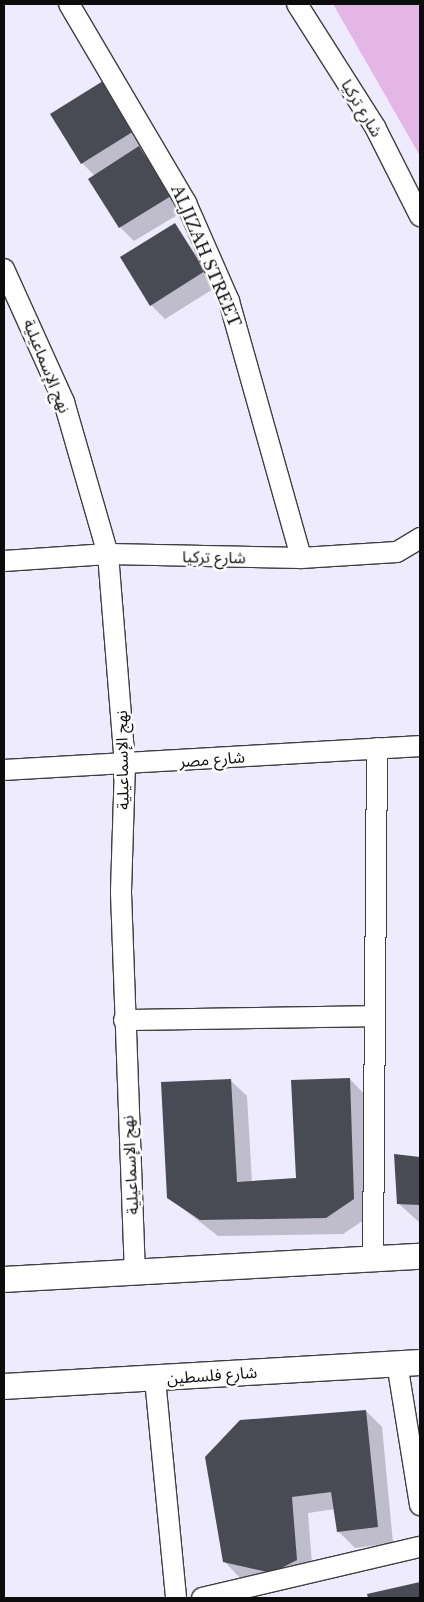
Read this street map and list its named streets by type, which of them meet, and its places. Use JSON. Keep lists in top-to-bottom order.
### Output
{
  "streets": {
    "street": [
      "شارع تركيا",
      "ALJIZAH STREET",
      "نهج الإسماعيلية",
      "شارع مصر",
      "شارع فلسطين"
    ]
  },
  "crossings": [
    ["شارع تركيا", "ALJIZAH STREET"],
    ["شارع تركيا", "نهج الإسماعيلية"],
    ["نهج الإسماعيلية", "شارع مصر"]
  ]
}
